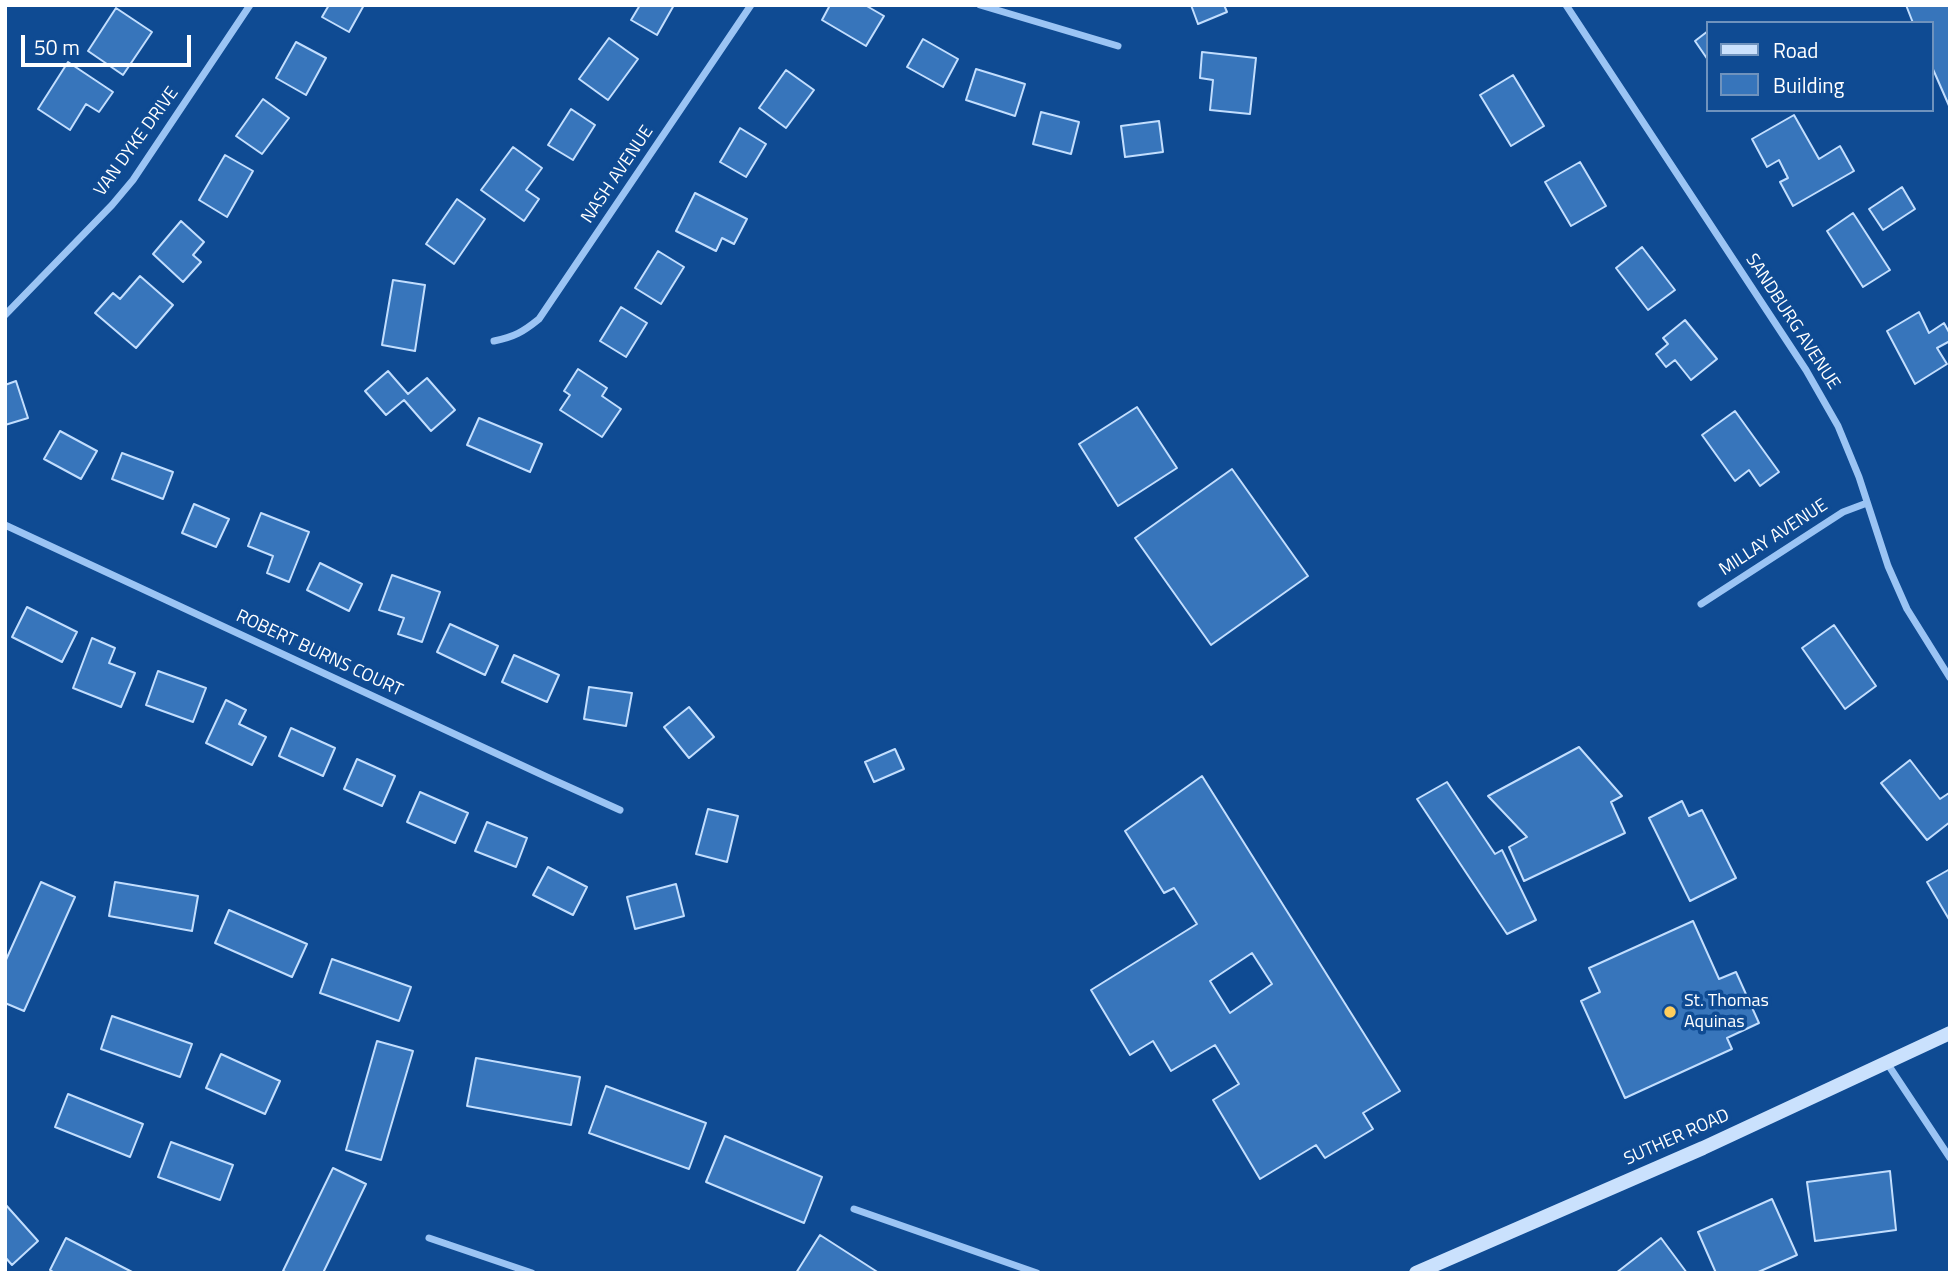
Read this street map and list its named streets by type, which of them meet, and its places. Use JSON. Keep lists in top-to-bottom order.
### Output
{
  "streets": {
    "street": [
      "VAN DYKE DRIVE",
      "NASH AVENUE",
      "SANDBURG AVENUE",
      "MILLAY AVENUE",
      "ROBERT BURNS COURT",
      "SUTHER ROAD"
    ]
  },
  "crossings": [
    ["SANDBURG AVENUE", "MILLAY AVENUE"]
  ],
  "places": ["St. Thomas Aquinas"],
  "legend": ["Road", "Building"],
  "scale_bar": "50 m"
}
